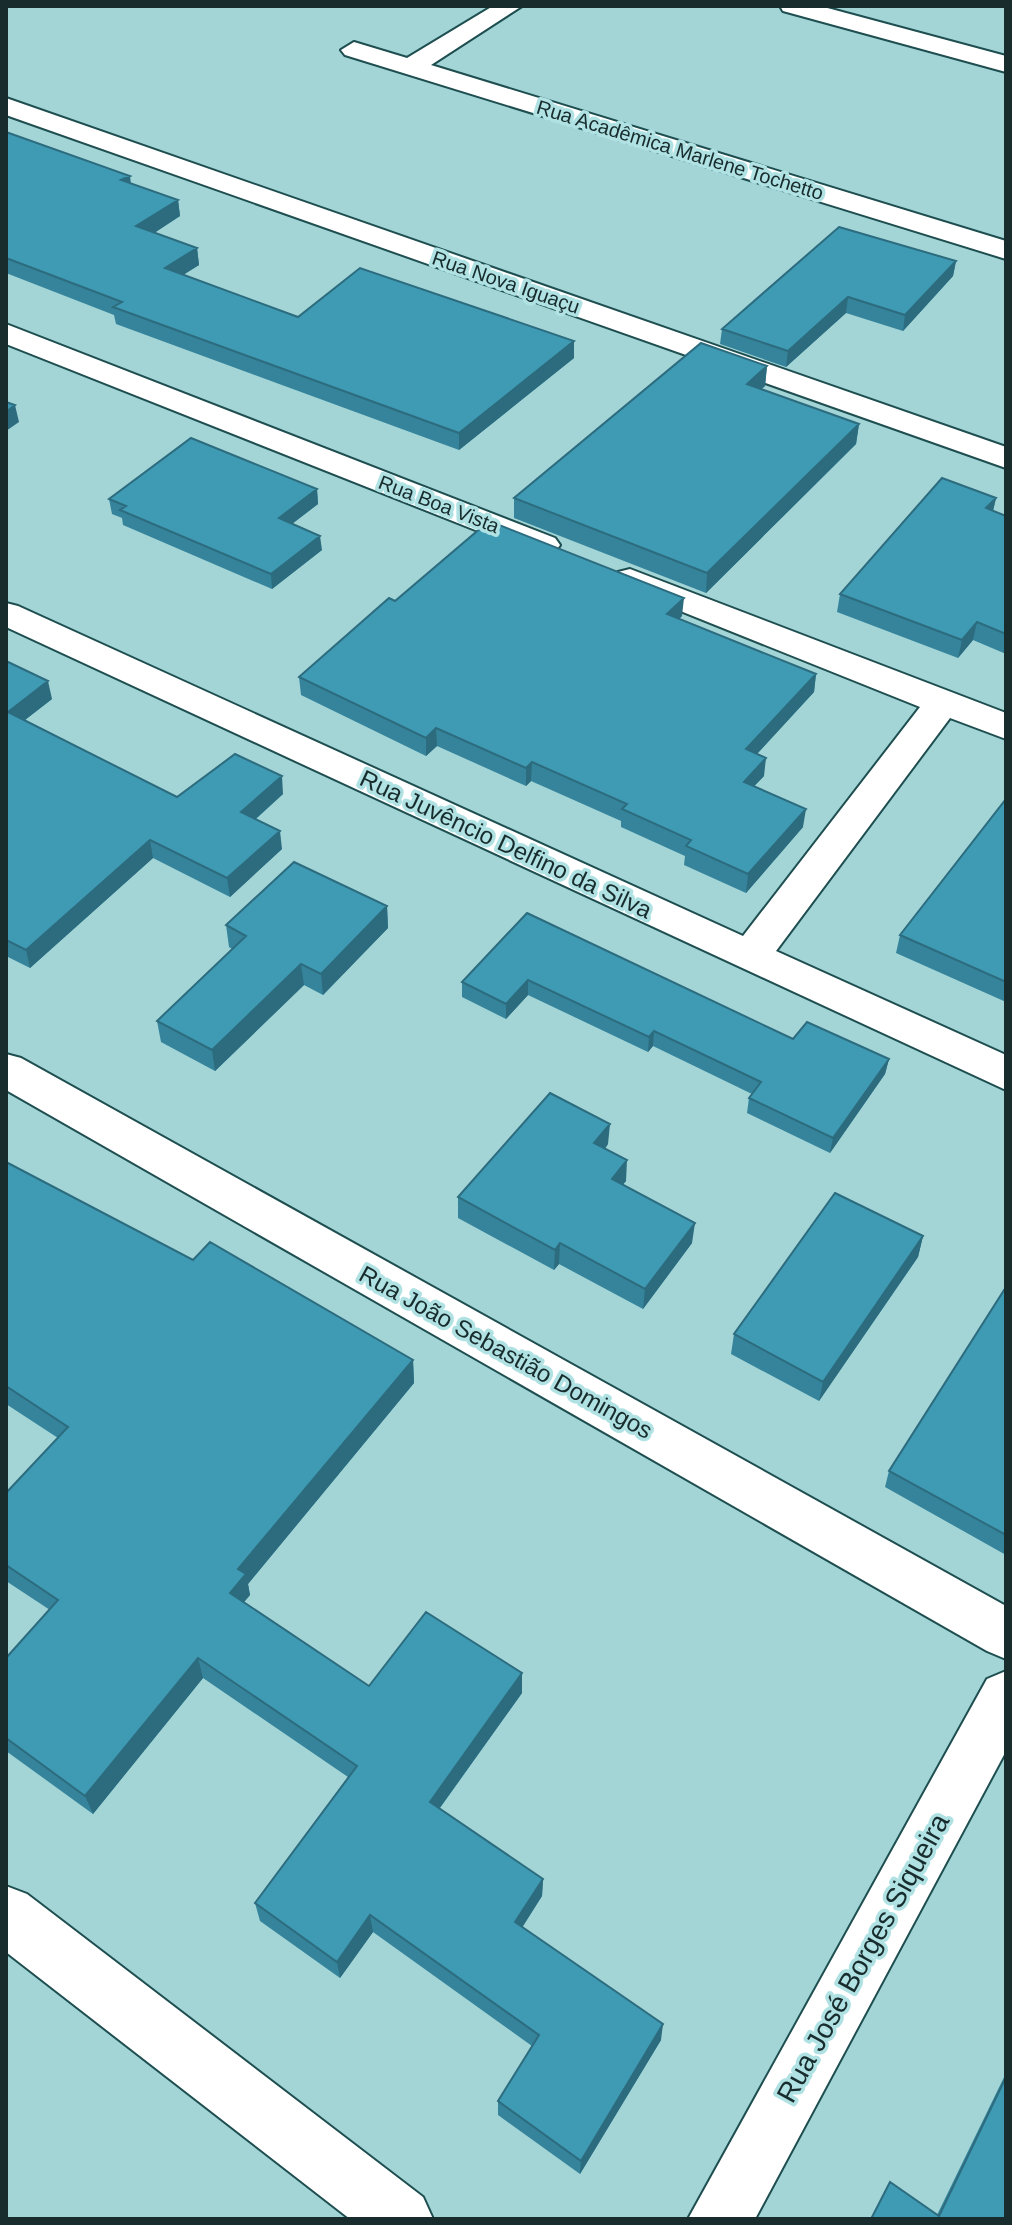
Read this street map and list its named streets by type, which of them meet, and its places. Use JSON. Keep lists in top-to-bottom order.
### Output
{
  "streets": {
    "street": [
      "Rua Acadêmica Marlene Tochetto",
      "Rua Nova Iguaçu",
      "Rua Boa Vista",
      "Rua Juvêncio Delfino da Silva",
      "Rua João Sebastião Domingos",
      "Rua José Borges Siqueira"
    ]
  }
}
